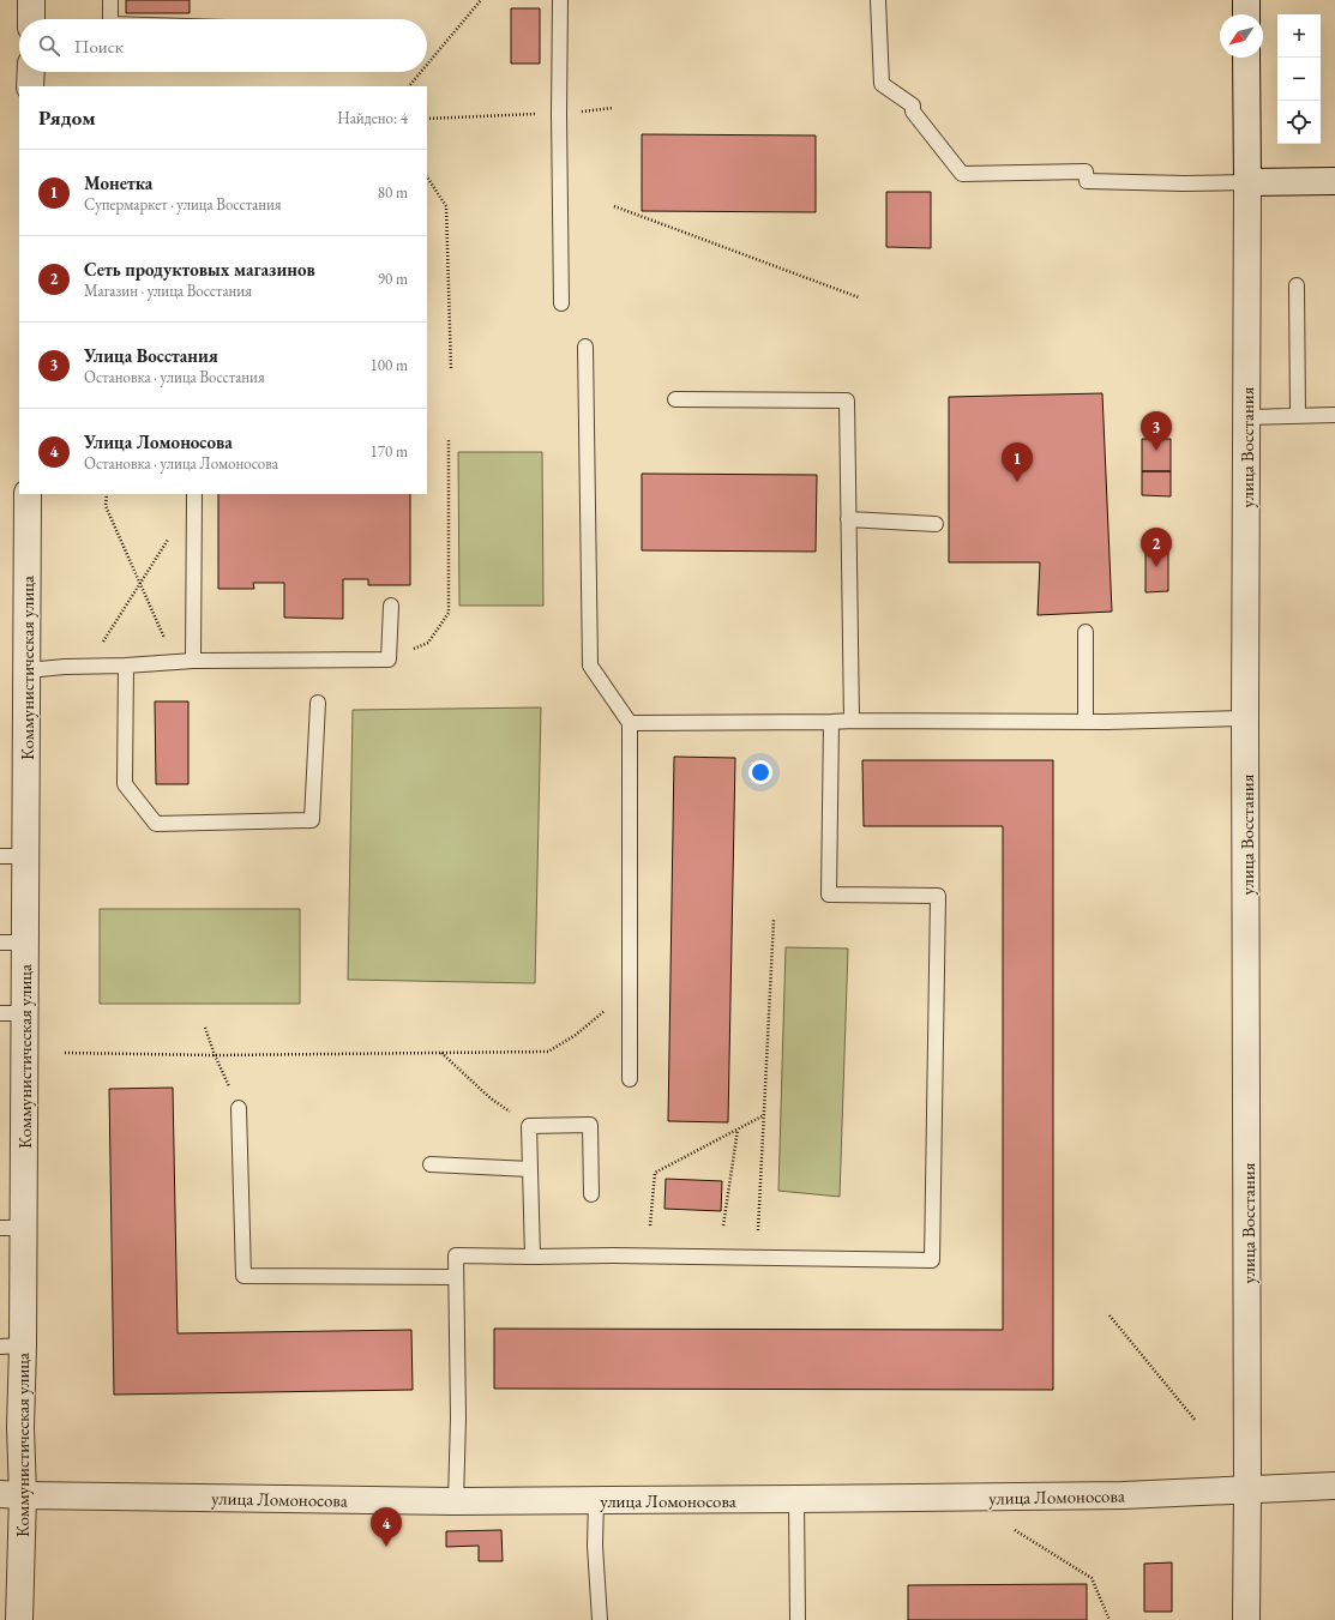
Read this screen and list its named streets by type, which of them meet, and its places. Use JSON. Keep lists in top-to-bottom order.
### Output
{
  "streets": {
    "street": ["улица Восстания", "Коммунистическая улица", "улица Ломоносова"]
  },
  "crossings": [
    ["улица Восстания", "улица Ломоносова"],
    ["Коммунистическая улица", "улица Ломоносова"]
  ],
  "north": "bottom left",
  "page": {
    "map_buttons": ["+", "−"],
    "search": "Поиск",
    "heading": ["Рядом", "Найдено: 4"],
    "list": [
      {
        "mark": "1",
        "name": "Монетка",
        "note": "Супермаркет · улица Восстания",
        "value": "80 m"
      },
      {
        "mark": "2",
        "name": "Сеть продуктовых магазинов",
        "note": "Магазин · улица Восстания",
        "value": "90 m"
      },
      {
        "mark": "3",
        "name": "Улица Восстания",
        "note": "Остановка · улица Восстания",
        "value": "100 m"
      },
      {
        "mark": "4",
        "name": "Улица Ломоносова",
        "note": "Остановка · улица Ломоносова",
        "value": "170 m"
      }
    ],
    "pins": [
      "3",
      "1",
      "2",
      "4"
    ]
  }
}
